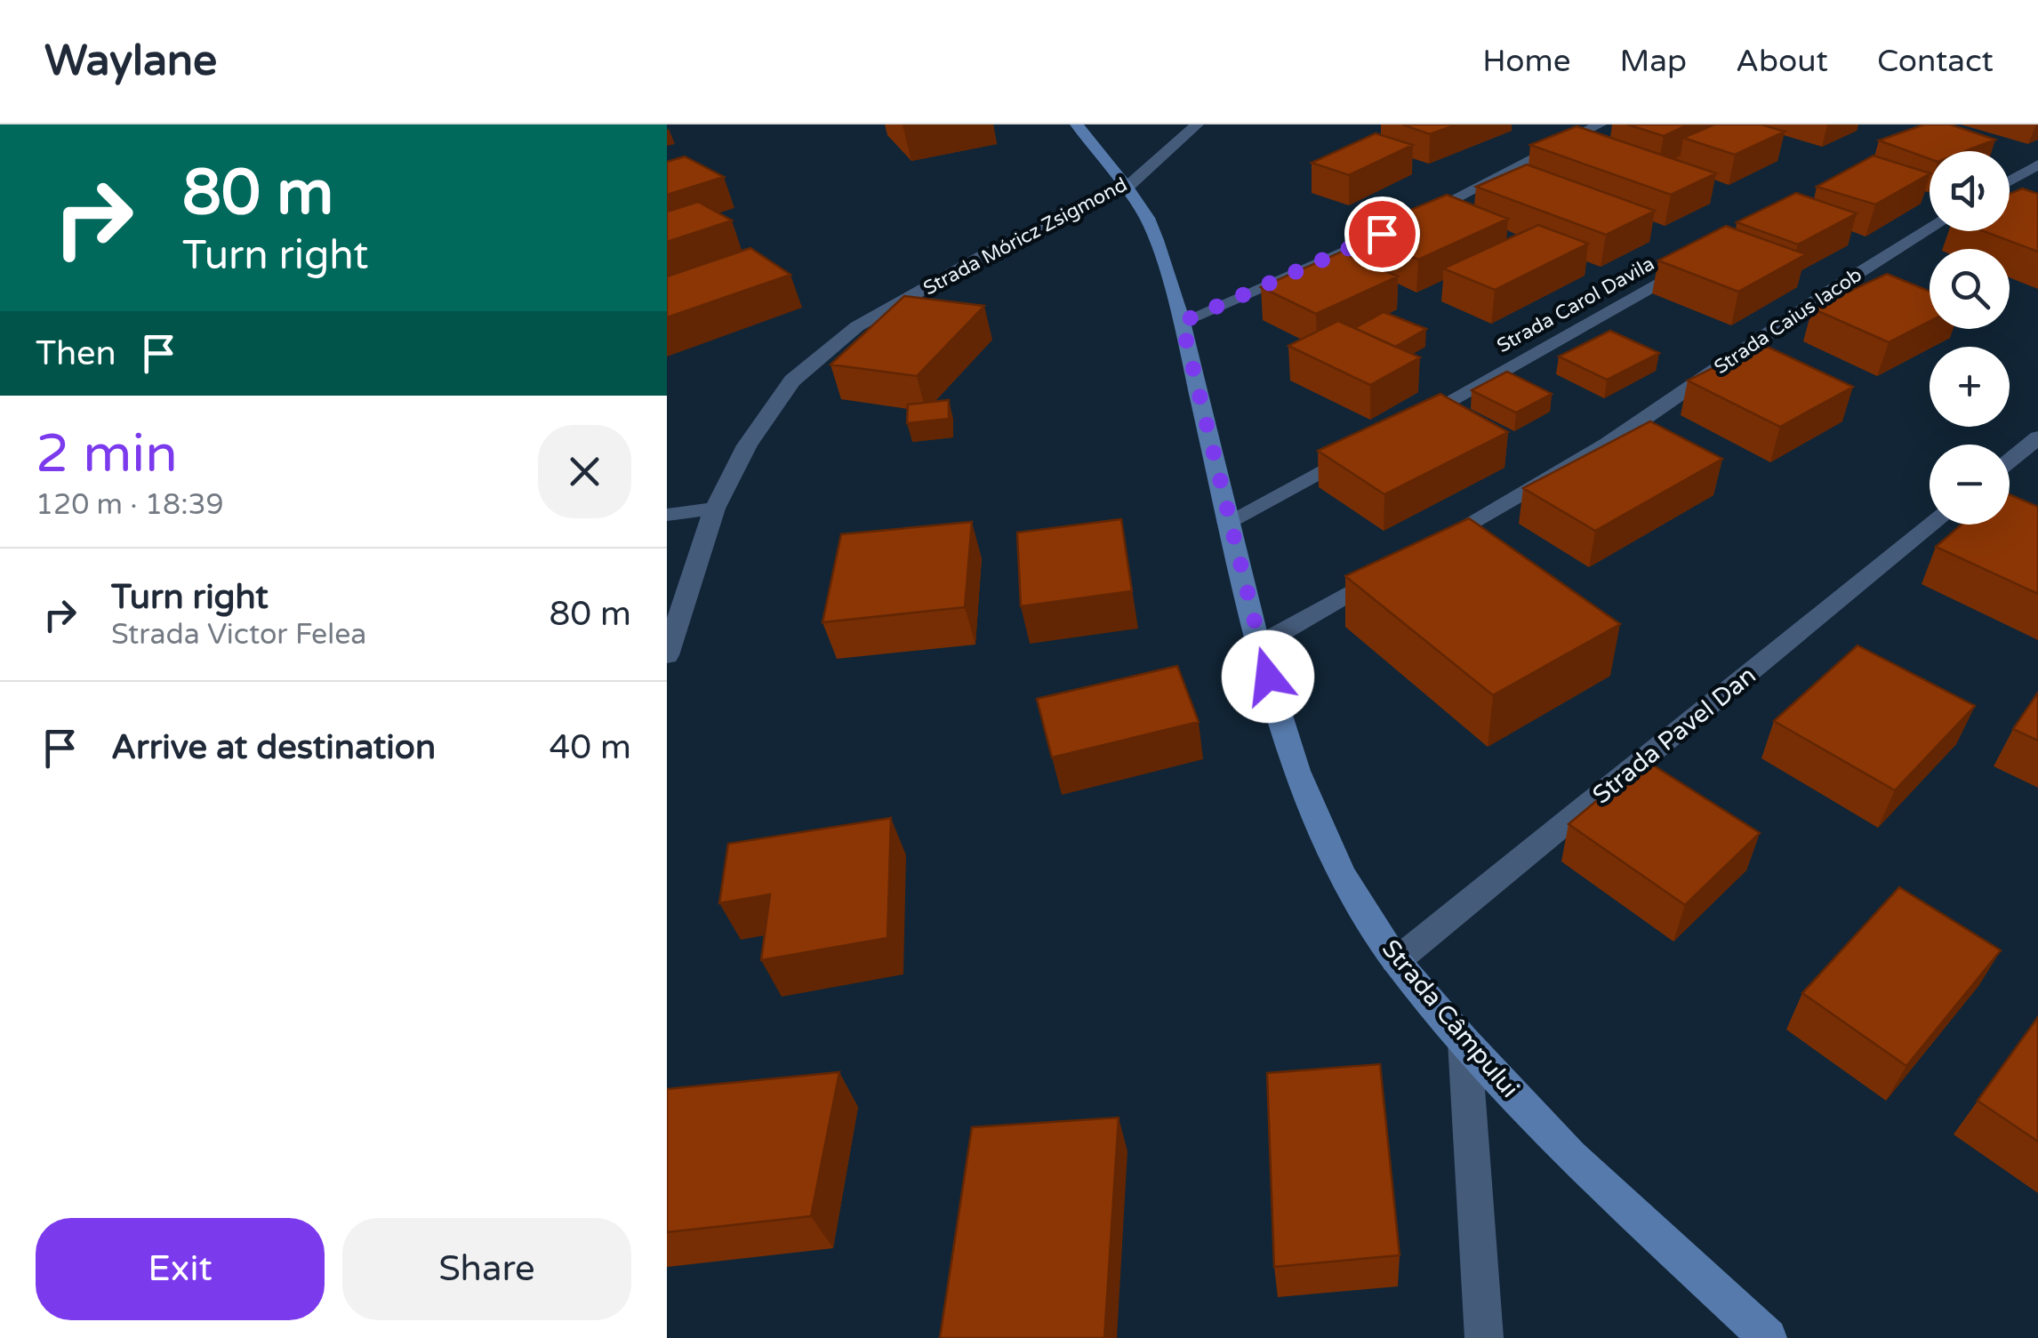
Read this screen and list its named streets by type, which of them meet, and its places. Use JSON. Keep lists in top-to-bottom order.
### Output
{
  "streets": {
    "street": [
      "Strada Móricz Zsigmond",
      "Strada Carol Davila",
      "Strada Caius Iacob",
      "Strada Pavel Dan",
      "Strada Câmpului"
    ]
  },
  "crossings": [
    ["Strada Móricz Zsigmond", "Strada Câmpului"],
    ["Strada Pavel Dan", "Strada Câmpului"]
  ],
  "page": {
    "header": "Waylane",
    "nav": [
      "Home",
      "Map",
      "About",
      "Contact"
    ],
    "turn": ["80 m", "Turn right"],
    "map_buttons": ["+", "−"],
    "then": "Then",
    "heading": ["2 min", "120 m · 18:39"],
    "list": [
      {
        "name": "Turn right",
        "note": "Strada Victor Felea",
        "value": "80 m"
      },
      {
        "name": "Arrive at destination",
        "value": "40 m"
      }
    ],
    "buttons": ["Exit", "Share"]
  }
}
